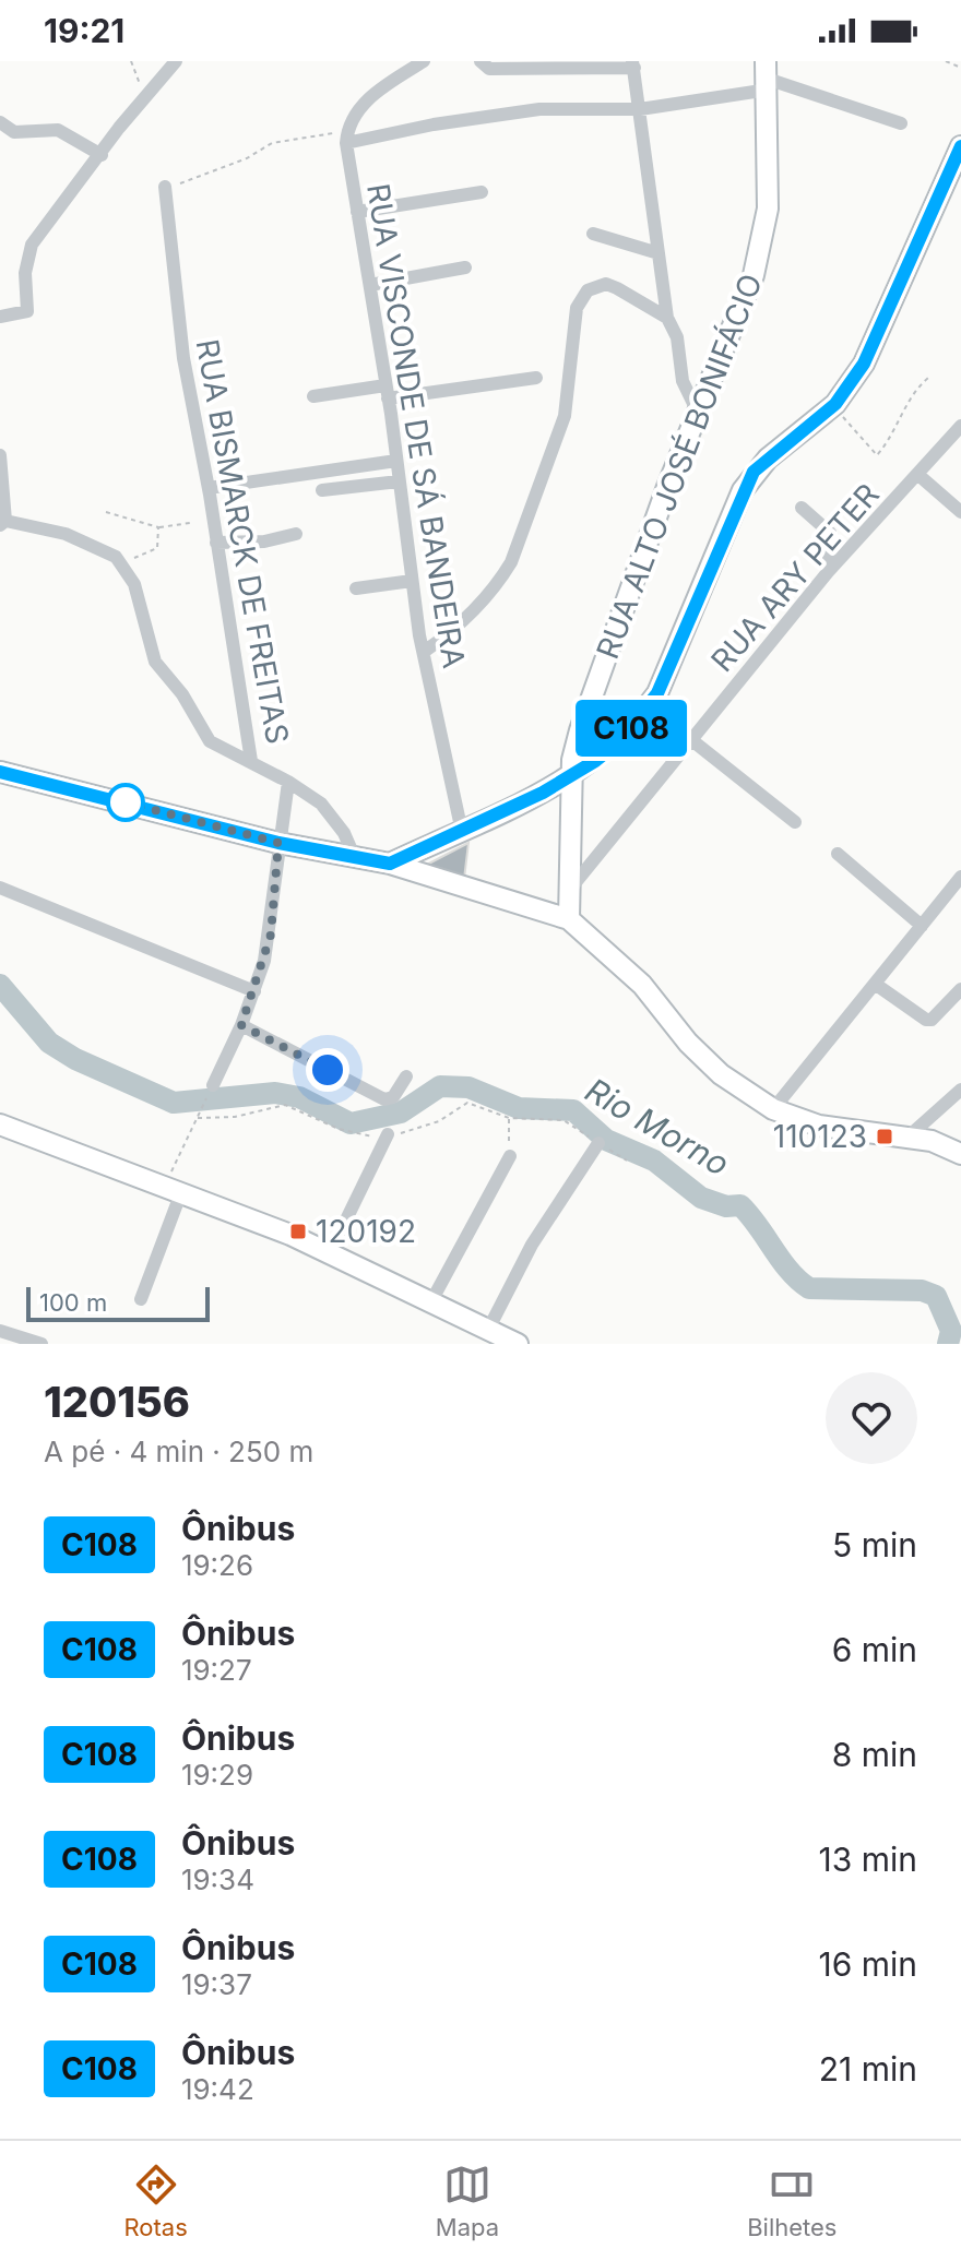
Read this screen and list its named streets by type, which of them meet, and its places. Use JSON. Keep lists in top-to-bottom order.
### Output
{
  "streets": {
    "main road": ["RUA ALTO JOSÉ BONIFÁCIO"],
    "street": ["RUA VISCONDE DE SÁ BANDEIRA", "RUA BISMARCK DE FREITAS", "RUA ARY PETER"]
  },
  "crossings": [
    ["RUA ALTO JOSÉ BONIFÁCIO", "RUA ARY PETER"]
  ],
  "water": ["Rio Morno"],
  "places": {
    "transit": ["110123", "120192"]
  },
  "lines": ["bus line C108"],
  "scale_bar": "100 m",
  "page": {
    "status": "19:21",
    "on_map": "C108",
    "scale": "100 m",
    "heading": ["120156", "A pé · 4 min · 250 m"],
    "list": [
      {
        "mark": "C108",
        "name": "Ônibus",
        "note": "19:26",
        "value": "5 min"
      },
      {
        "mark": "C108",
        "name": "Ônibus",
        "note": "19:27",
        "value": "6 min"
      },
      {
        "mark": "C108",
        "name": "Ônibus",
        "note": "19:29",
        "value": "8 min"
      },
      {
        "mark": "C108",
        "name": "Ônibus",
        "note": "19:34",
        "value": "13 min"
      },
      {
        "mark": "C108",
        "name": "Ônibus",
        "note": "19:37",
        "value": "16 min"
      },
      {
        "mark": "C108",
        "name": "Ônibus",
        "note": "19:42",
        "value": "21 min"
      }
    ],
    "tabs": ["Rotas", "Mapa", "Bilhetes"]
  }
}
